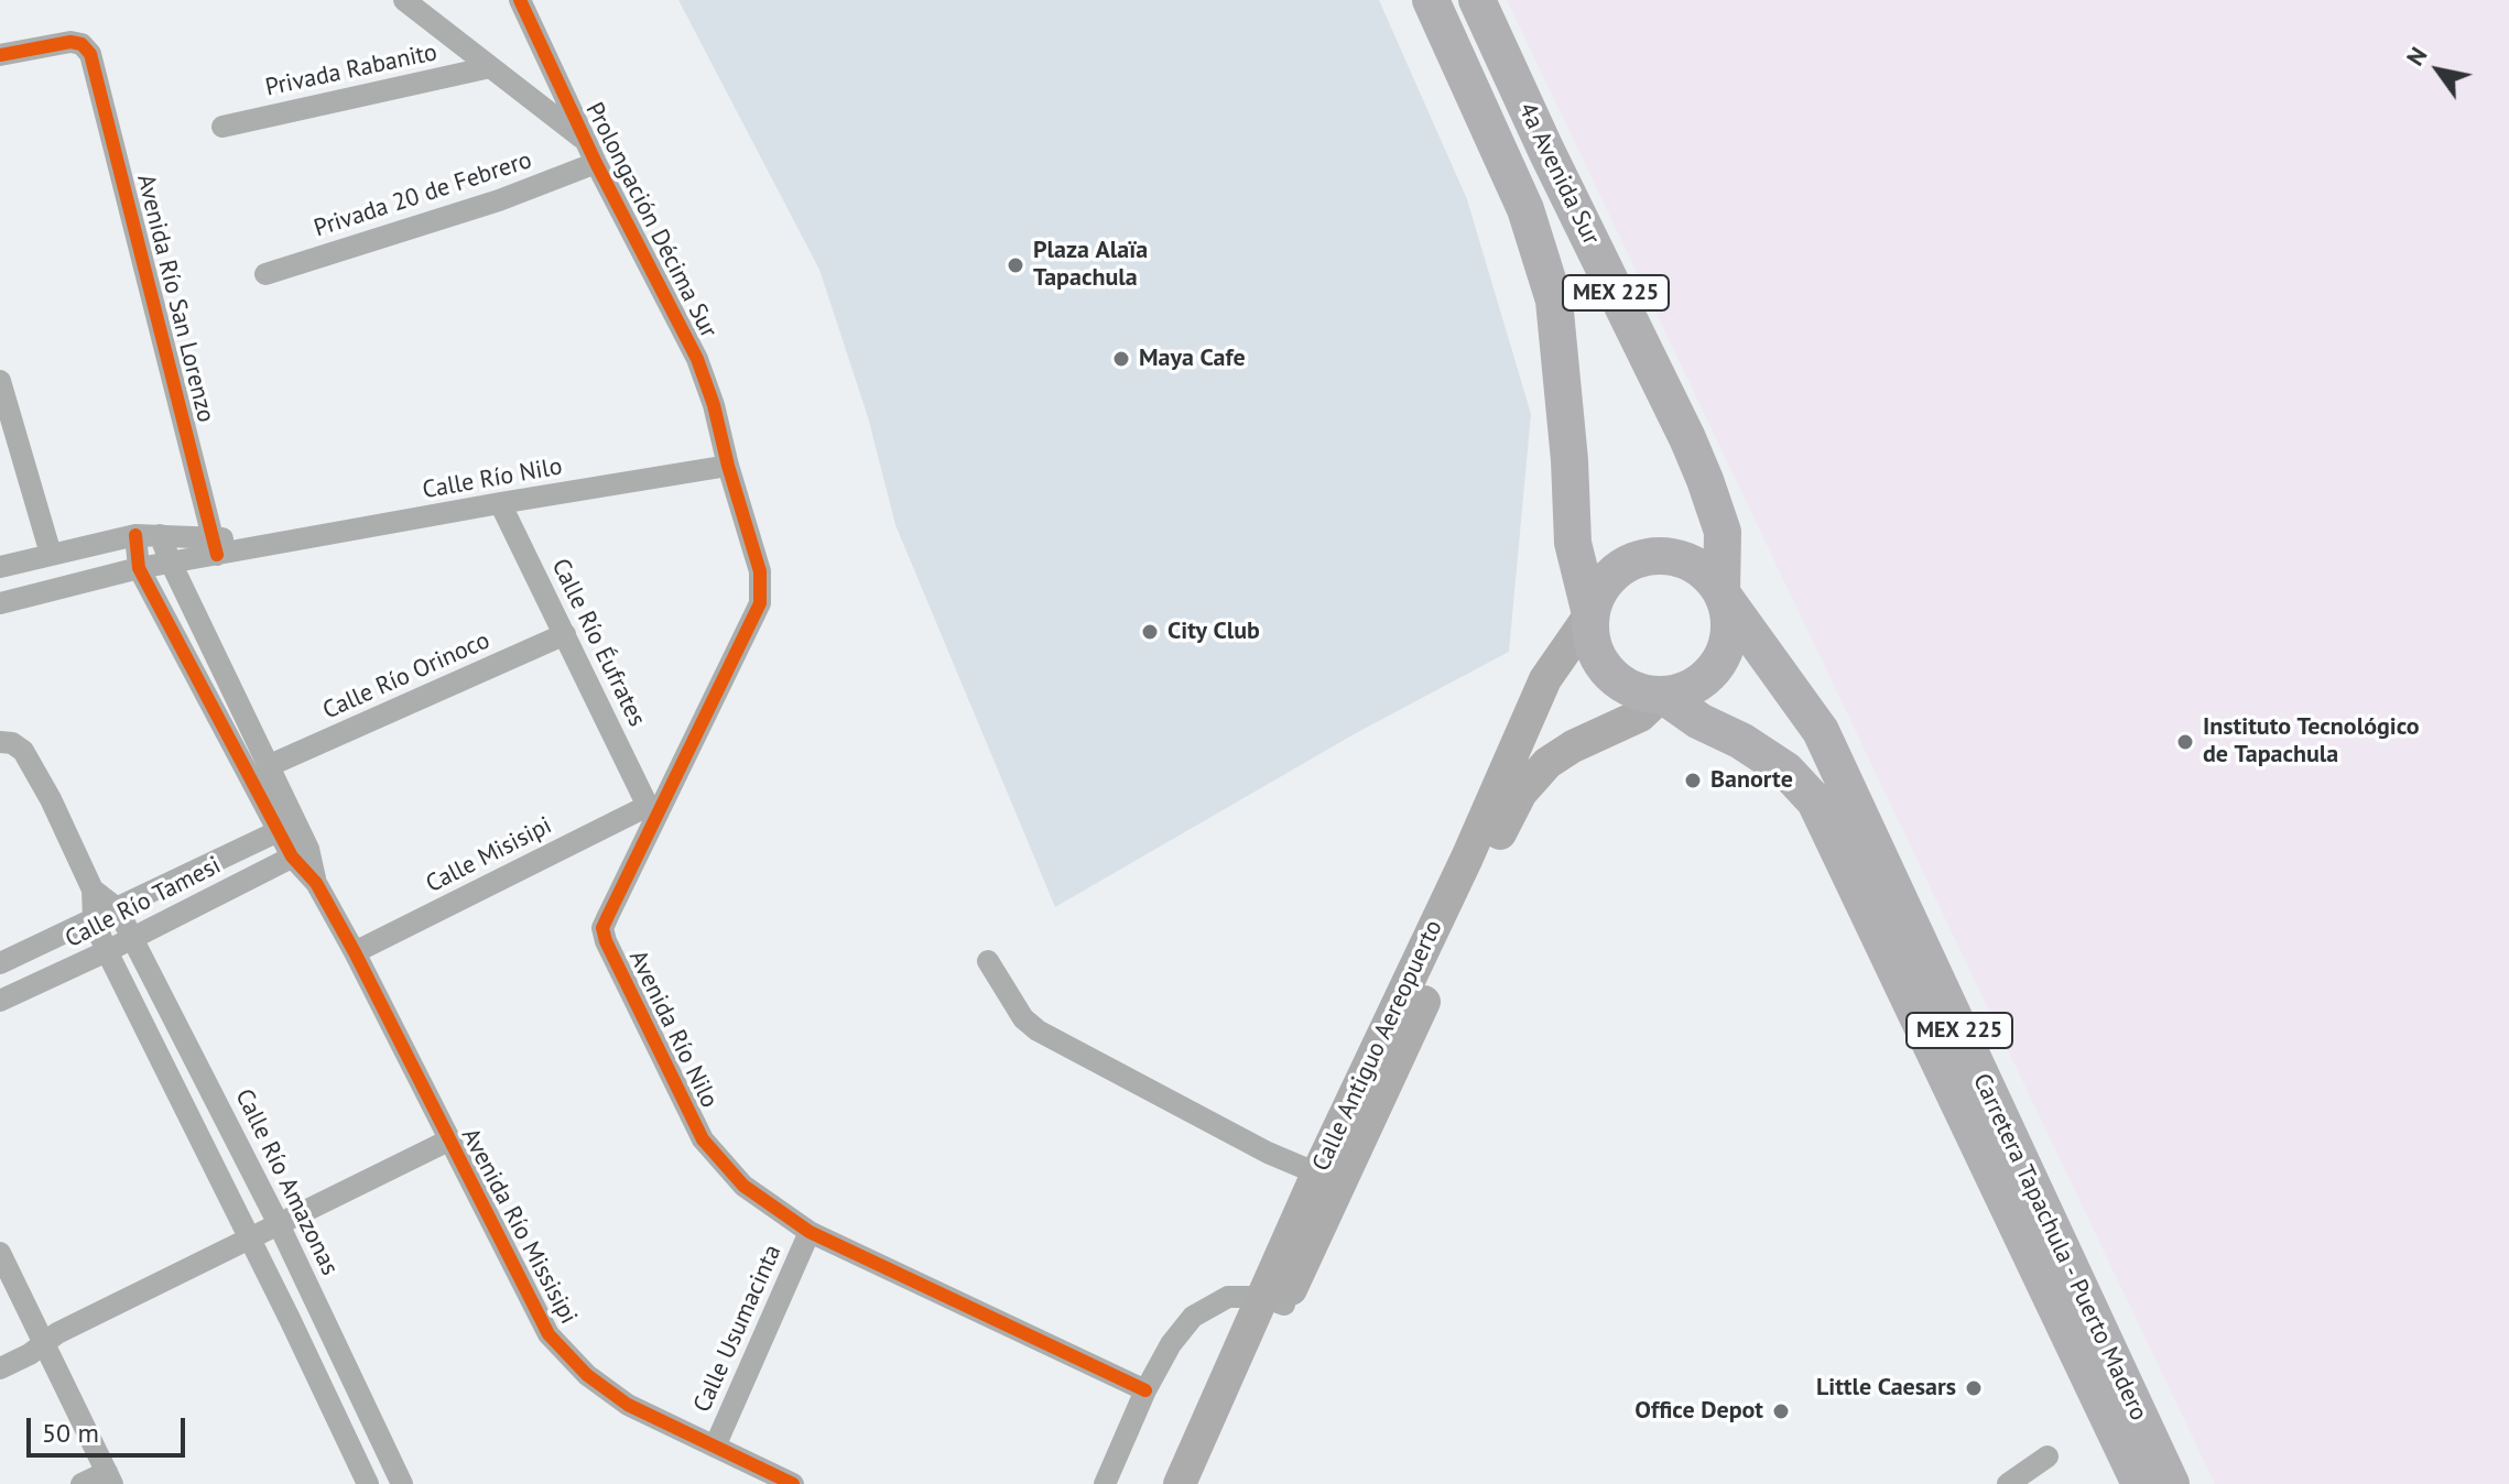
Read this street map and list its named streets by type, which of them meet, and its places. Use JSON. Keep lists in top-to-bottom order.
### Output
{
  "streets": {
    "main road": [
      "4a Avenida Sur",
      "MEX 225",
      "Calle Antiguo Aereopuerto",
      "Carretera Tapachula - Puerto Madero"
    ],
    "street": [
      "Privada Rabanito",
      "Privada 20 de Febrero",
      "Prolongación Décima Sur",
      "Avenida Río San Lorenzo",
      "Calle Río Nilo",
      "Calle Río Éufrates",
      "Calle Río Orinoco",
      "Calle Misisipi",
      "Calle Río Tamesi",
      "Avenida Río Nilo",
      "Calle Río Amazonas",
      "Avenida Río Missisipi",
      "Calle Usumacinta"
    ]
  },
  "crossings": [
    ["4a Avenida Sur", "Calle Antiguo Aereopuerto"],
    ["4a Avenida Sur", "Carretera Tapachula - Puerto Madero"],
    ["Privada 20 de Febrero", "Prolongación Décima Sur"],
    ["Prolongación Décima Sur", "Calle Río Nilo"],
    ["Prolongación Décima Sur", "Avenida Río Nilo"],
    ["Avenida Río San Lorenzo", "Calle Río Nilo"],
    ["Calle Río Nilo", "Calle Río Éufrates"],
    ["Calle Río Nilo", "Avenida Río Nilo"],
    ["Calle Río Éufrates", "Calle Río Orinoco"],
    ["Calle Río Éufrates", "Calle Misisipi"],
    ["Calle Río Éufrates", "Avenida Río Nilo"],
    ["Calle Misisipi", "Avenida Río Nilo"],
    ["Calle Misisipi", "Avenida Río Missisipi"],
    ["Calle Río Tamesi", "Calle Río Amazonas"],
    ["Calle Río Tamesi", "Avenida Río Missisipi"],
    ["Avenida Río Nilo", "Calle Usumacinta"],
    ["Calle Antiguo Aereopuerto", "Carretera Tapachula - Puerto Madero"],
    ["Avenida Río Missisipi", "Calle Usumacinta"]
  ],
  "places": [
    "Plaza Alaïa Tapachula",
    "Maya Cafe",
    "City Club",
    "Instituto Tecnológico de Tapachula",
    "Banorte",
    "Little Caesars",
    "Office Depot"
  ],
  "scale_bar": "50 m",
  "north": "top left"
}
